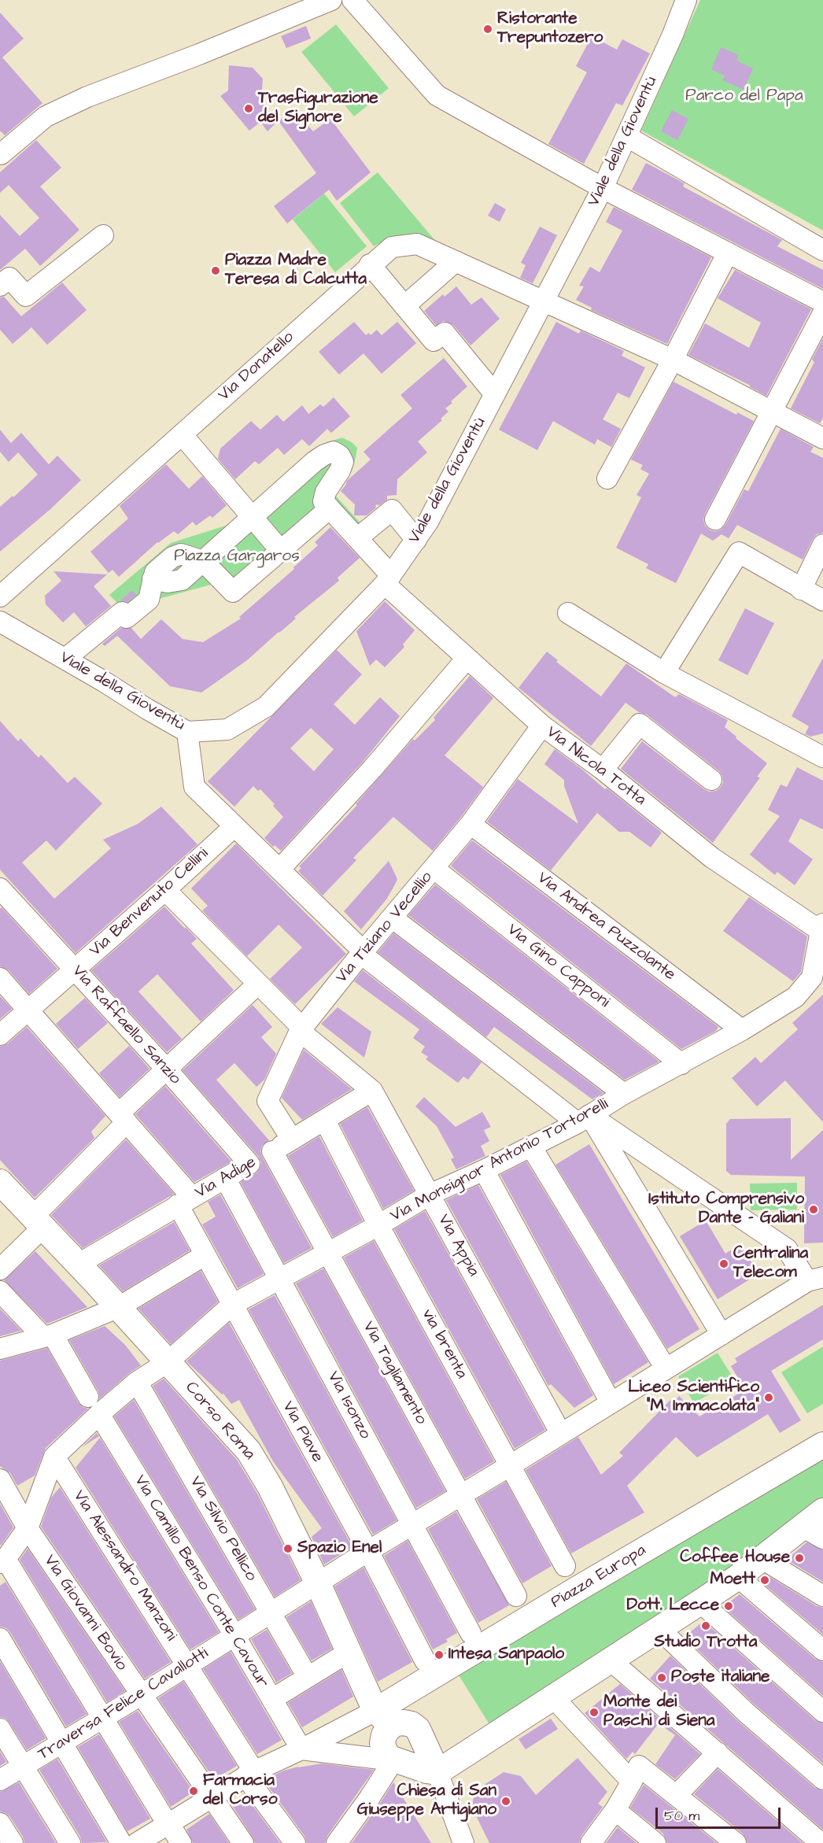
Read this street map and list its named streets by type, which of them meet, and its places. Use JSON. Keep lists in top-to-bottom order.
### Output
{
  "streets": {
    "main road": ["Corso Roma", "Piazza Europa"],
    "street": [
      "Viale della Gioventù",
      "Via Donatello",
      "Via Nicola Totta",
      "Via Benvenuto Cellini",
      "Via Andrea Puzzolante",
      "Via Tiziano Vecellio",
      "Via Gino Capponi",
      "Via Raffaello Sanzio",
      "Via Monsignor Antonio Tortorelli",
      "Via Adige",
      "Via Appia",
      "via brenta",
      "Via Tagliamento",
      "Via Isonzo",
      "Via Piave",
      "Via Silvio Pellico",
      "Via Alessandro Manzoni",
      "Via Camillo Benso Conte Cavour",
      "Via Giovanni Bovio",
      "Traversa Felice Cavallotti"
    ]
  },
  "crossings": [
    ["Viale della Gioventù", "Via Donatello"],
    ["Viale della Gioventù", "Via Nicola Totta"],
    ["Via Nicola Totta", "Via Tiziano Vecellio"],
    ["Via Nicola Totta", "Via Monsignor Antonio Tortorelli"],
    ["Via Benvenuto Cellini", "Via Raffaello Sanzio"],
    ["Via Benvenuto Cellini", "Via Appia"],
    ["Via Benvenuto Cellini", "Via Piave"],
    ["Via Andrea Puzzolante", "Via Tiziano Vecellio"],
    ["Via Andrea Puzzolante", "Via Monsignor Antonio Tortorelli"],
    ["Via Tiziano Vecellio", "Via Gino Capponi"],
    ["Via Tiziano Vecellio", "Via Adige"],
    ["Via Tiziano Vecellio", "Via Appia"],
    ["Via Gino Capponi", "Via Monsignor Antonio Tortorelli"],
    ["Via Raffaello Sanzio", "Via Adige"],
    ["Via Monsignor Antonio Tortorelli", "Via Appia"],
    ["Via Monsignor Antonio Tortorelli", "via brenta"],
    ["Via Monsignor Antonio Tortorelli", "Via Tagliamento"],
    ["Via Monsignor Antonio Tortorelli", "Via Isonzo"],
    ["Via Monsignor Antonio Tortorelli", "Corso Roma"],
    ["Via Monsignor Antonio Tortorelli", "Via Piave"],
    ["Via Monsignor Antonio Tortorelli", "Via Silvio Pellico"],
    ["Via Monsignor Antonio Tortorelli", "Via Alessandro Manzoni"],
    ["Via Monsignor Antonio Tortorelli", "Via Camillo Benso Conte Cavour"],
    ["Via Adige", "Via Appia"],
    ["Via Adige", "via brenta"],
    ["Via Adige", "Via Tagliamento"],
    ["Via Adige", "Via Isonzo"],
    ["Via Adige", "Corso Roma"],
    ["Via Adige", "Via Piave"],
    ["Via Appia", "Traversa Felice Cavallotti"],
    ["via brenta", "Traversa Felice Cavallotti"],
    ["Via Tagliamento", "Traversa Felice Cavallotti"],
    ["Via Isonzo", "Traversa Felice Cavallotti"],
    ["Corso Roma", "Piazza Europa"],
    ["Corso Roma", "Traversa Felice Cavallotti"],
    ["Via Piave", "Traversa Felice Cavallotti"],
    ["Via Silvio Pellico", "Traversa Felice Cavallotti"],
    ["Via Alessandro Manzoni", "Traversa Felice Cavallotti"],
    ["Via Camillo Benso Conte Cavour", "Traversa Felice Cavallotti"],
    ["Via Giovanni Bovio", "Traversa Felice Cavallotti"]
  ],
  "parks": ["Parco del Papa", "Piazza Gargaros"],
  "places": [
    "Ristorante Trepuntozero",
    "Trasfigurazione del Signore",
    "Piazza Madre Teresa di Calcutta",
    "Istituto Comprensivo Dante - Galiani",
    "Centralina Telecom",
    "Liceo Scientifico \"M. Immacolata\"",
    "Spazio Enel",
    "Coffee House",
    "Moett",
    "Dott. Lecce",
    "Studio Trotta",
    "Intesa Sanpaolo",
    "Poste italiane",
    "Monte dei Paschi di Siena",
    "Farmacia del Corso",
    "Chiesa di San Giuseppe Artigiano"
  ],
  "scale_bar": "50 m"
}
